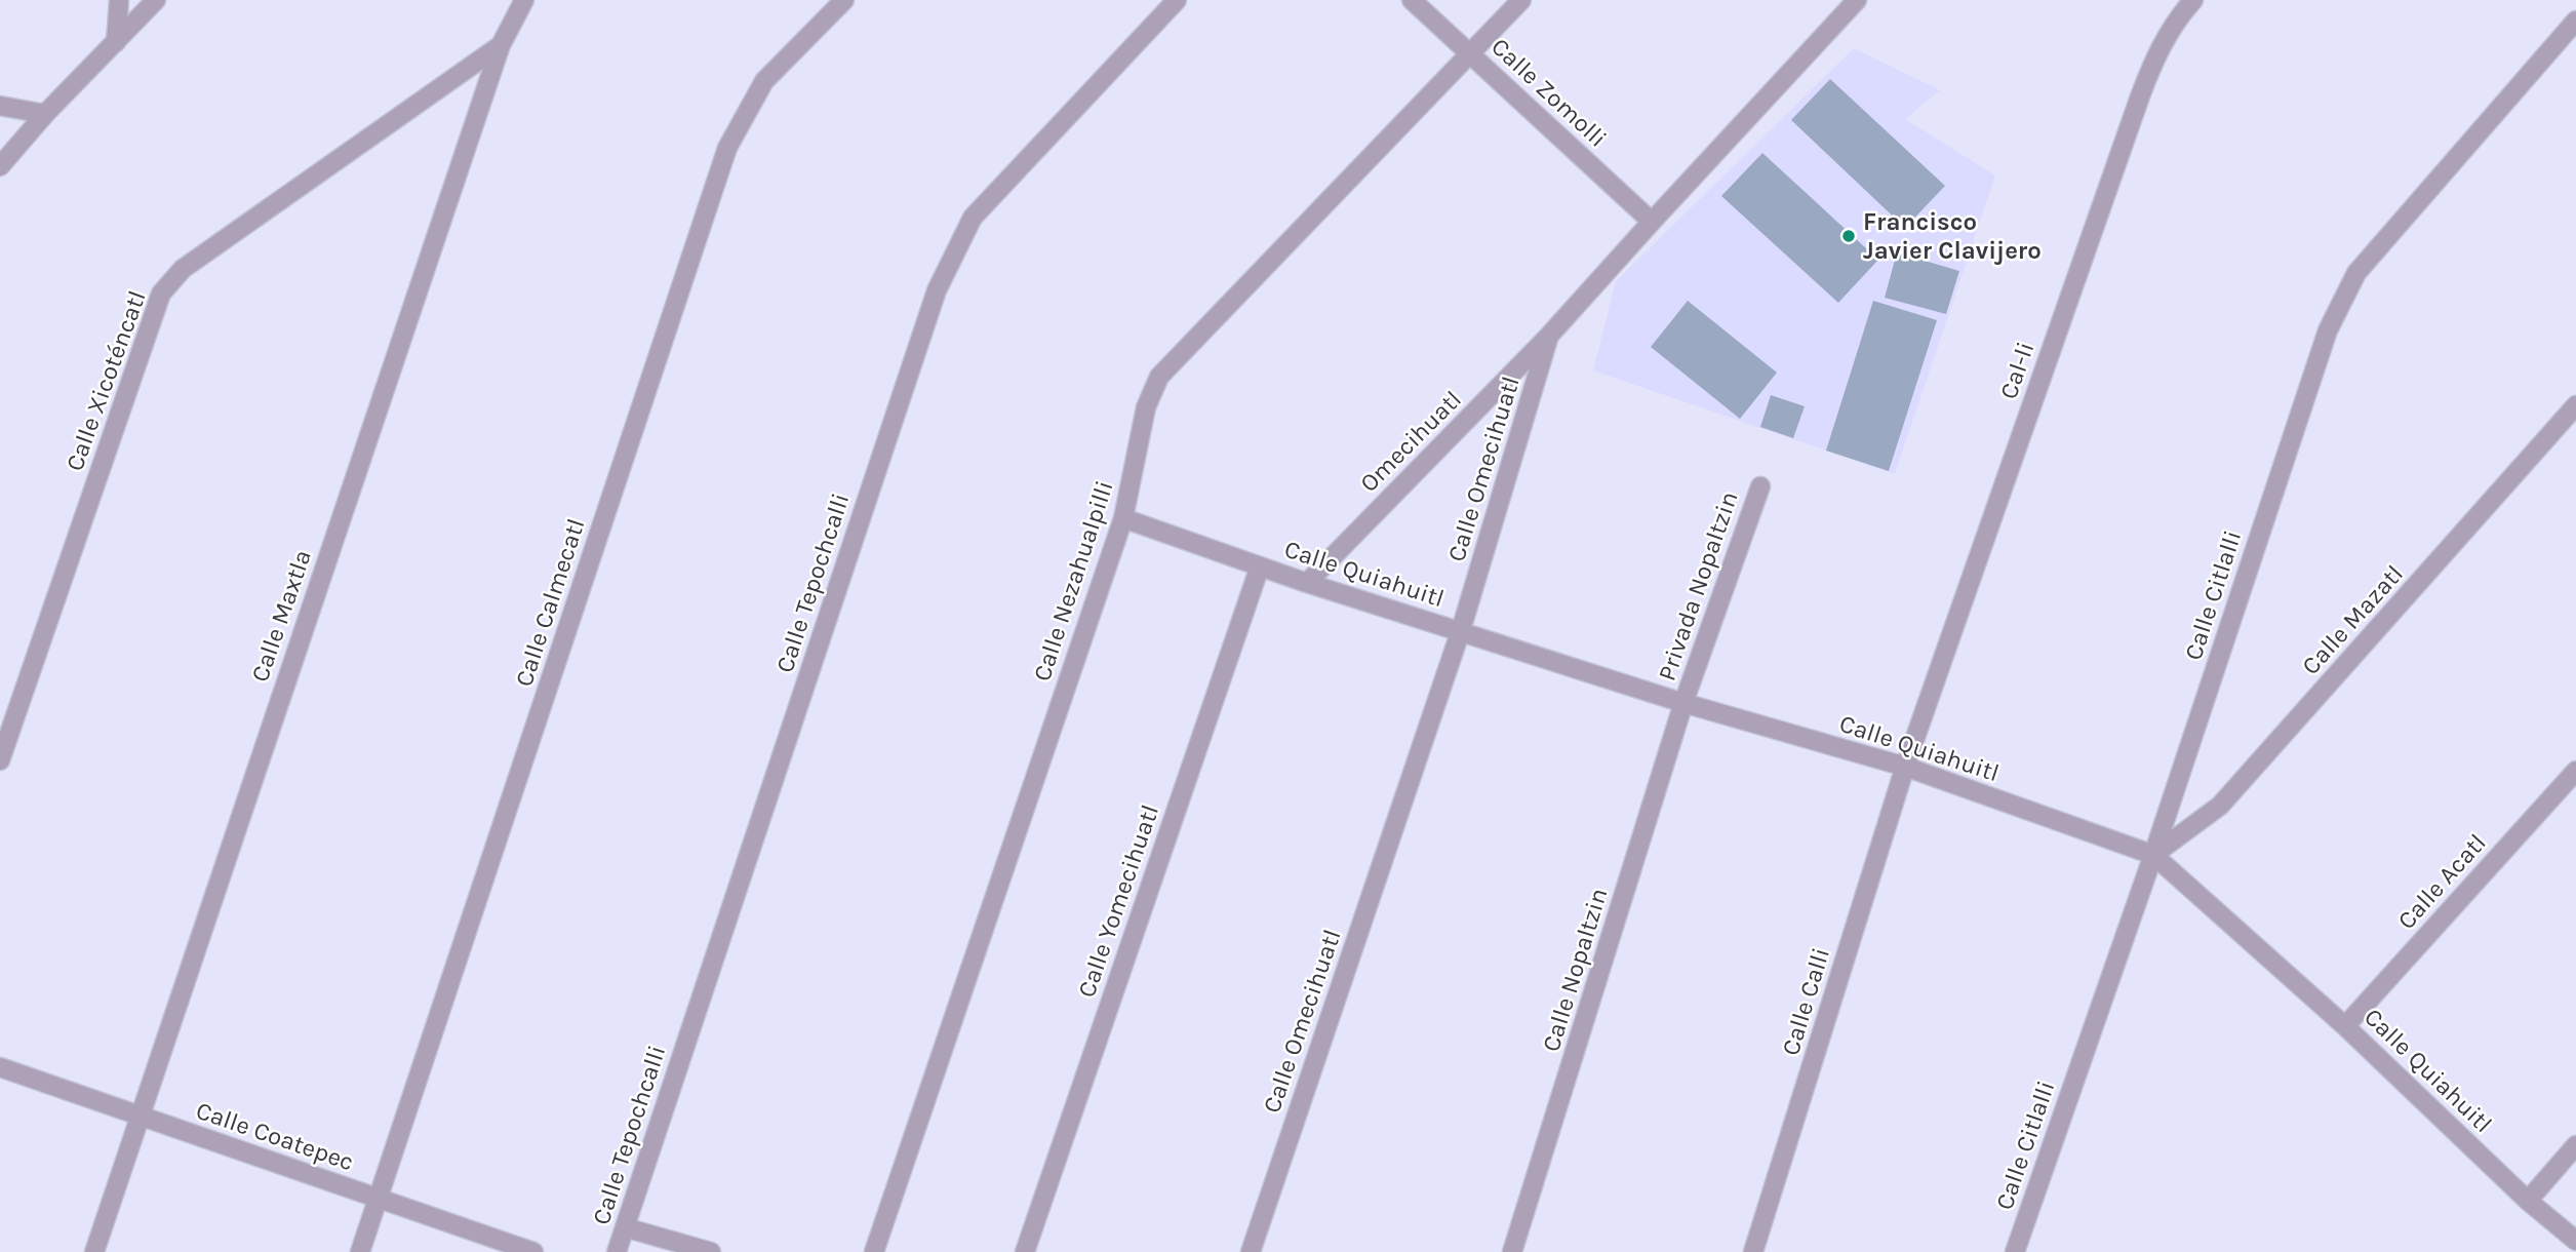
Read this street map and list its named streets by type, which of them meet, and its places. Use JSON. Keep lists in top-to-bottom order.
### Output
{
  "streets": {
    "street": [
      "Calle Zomolli",
      "Cal-li",
      "Calle Xicoténcatl",
      "Omecihuatl",
      "Calle Omecihuatl",
      "Calle Quiahuitl",
      "Calle Nezahualpilli",
      "Calle Tepochcalli",
      "Privada Nopaltzin",
      "Calle Citlalli",
      "Calle Calmecatl",
      "Calle Maxtla",
      "Calle Mazatl",
      "Calle Acatl",
      "Calle Yomecihuatl",
      "Calle Nopaltzin",
      "Calle Calli",
      "Calle Coatepec"
    ]
  },
  "crossings": [
    ["Calle Zomolli", "Calle Omecihuatl"],
    ["Calle Zomolli", "Calle Nezahualpilli"],
    ["Cal-li", "Calle Quiahuitl"],
    ["Cal-li", "Calle Calli"],
    ["Calle Xicoténcatl", "Calle Maxtla"],
    ["Omecihuatl", "Calle Omecihuatl"],
    ["Omecihuatl", "Calle Quiahuitl"],
    ["Calle Omecihuatl", "Calle Quiahuitl"],
    ["Calle Quiahuitl", "Calle Nezahualpilli"],
    ["Calle Quiahuitl", "Privada Nopaltzin"],
    ["Calle Quiahuitl", "Calle Citlalli"],
    ["Calle Quiahuitl", "Calle Mazatl"],
    ["Calle Quiahuitl", "Calle Acatl"],
    ["Calle Quiahuitl", "Calle Yomecihuatl"],
    ["Calle Quiahuitl", "Calle Nopaltzin"],
    ["Calle Quiahuitl", "Calle Calli"],
    ["Privada Nopaltzin", "Calle Nopaltzin"],
    ["Calle Citlalli", "Calle Mazatl"],
    ["Calle Calmecatl", "Calle Coatepec"],
    ["Calle Maxtla", "Calle Coatepec"]
  ],
  "places": ["Francisco Javier Clavijero"]
}
